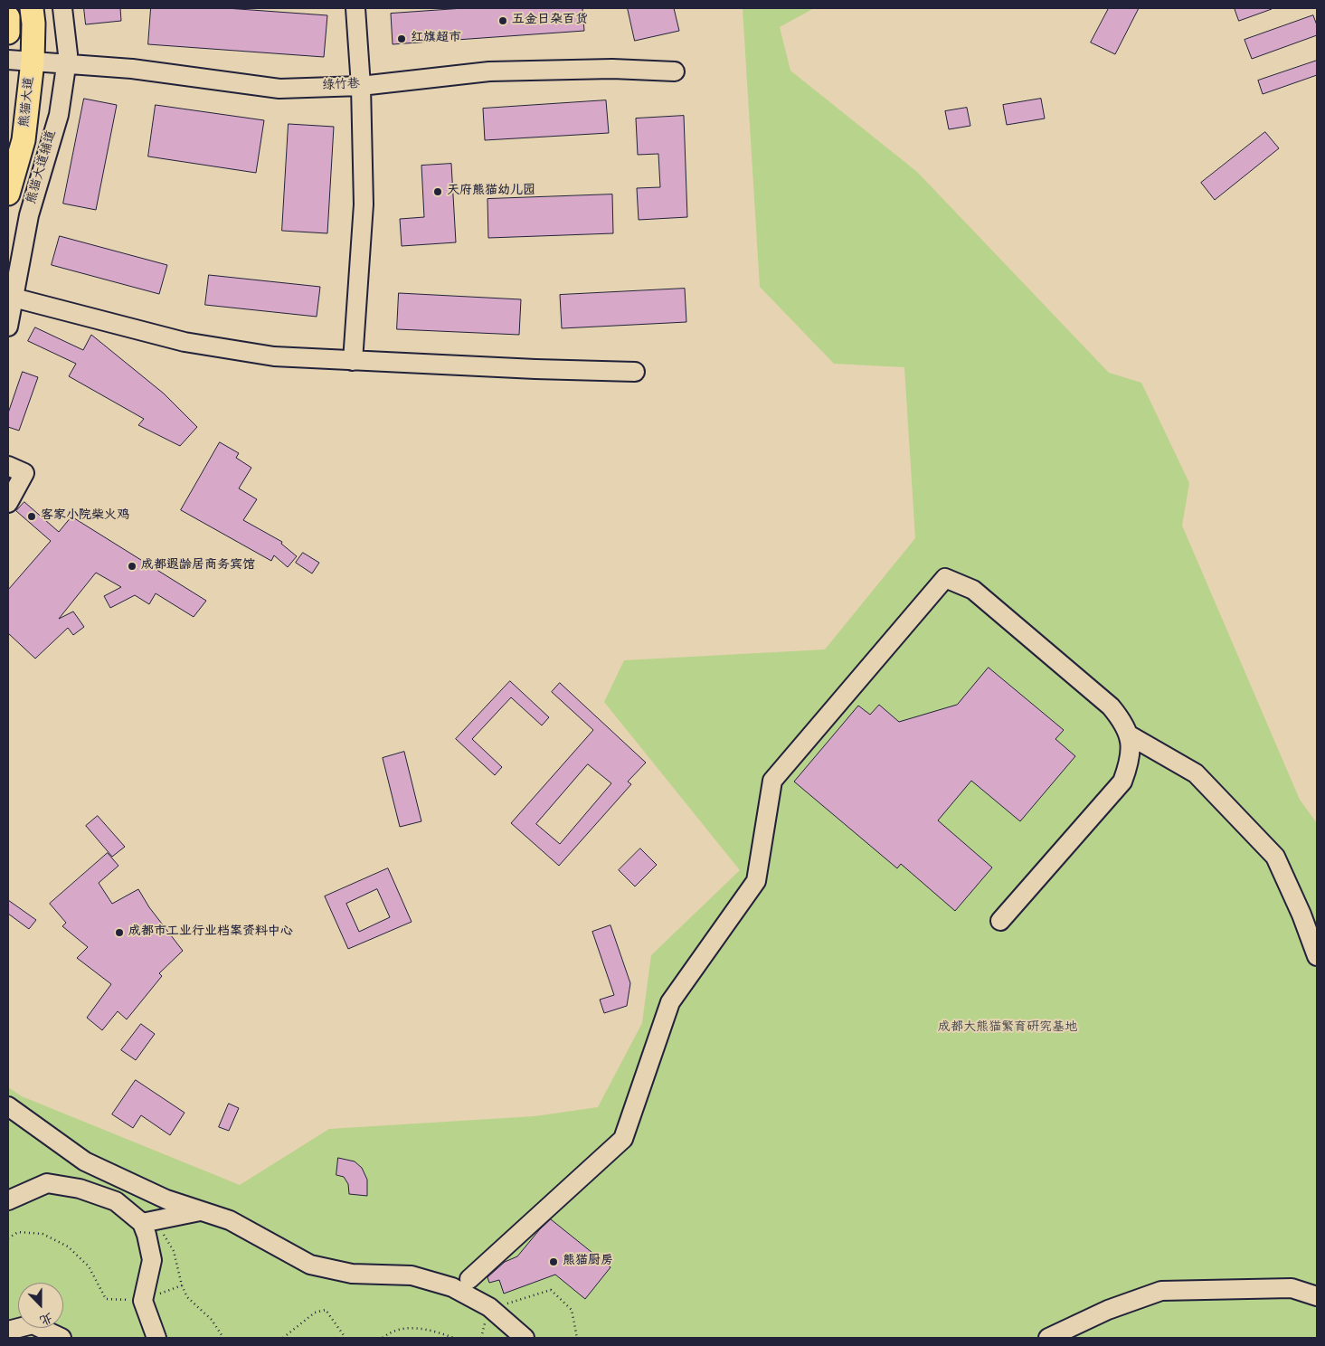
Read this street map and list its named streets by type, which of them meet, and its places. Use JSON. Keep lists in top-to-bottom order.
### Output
{
  "streets": {
    "main road": ["熊猫大道"],
    "street": ["绿竹巷", "熊猫大道辅道"]
  },
  "crossings": [
    ["绿竹巷", "熊猫大道"],
    ["绿竹巷", "熊猫大道辅道"]
  ],
  "parks": ["成都大熊猫繁育研究基地"],
  "places": [
    "五金日杂百货",
    "红旗超市",
    "天府熊猫幼儿园",
    "客家小院柴火鸡",
    "成都遐龄居商务宾馆",
    "成都市工业行业档案资料中心",
    "熊猫厨房"
  ],
  "north": "bottom"
}
